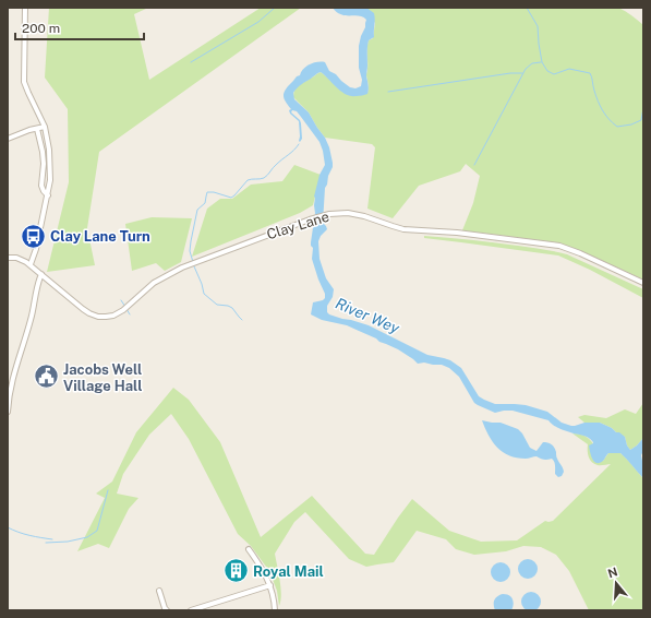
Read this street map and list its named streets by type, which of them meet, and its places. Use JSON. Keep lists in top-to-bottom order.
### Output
{
  "streets": {
    "street": ["Clay Lane"]
  },
  "water": ["River Wey"],
  "places": {
    "bus stop": ["Clay Lane Turn"],
    "public building": ["Jacobs Well Village Hall"],
    "building": ["Royal Mail"]
  },
  "scale_bar": "200 m",
  "north": "top"
}
